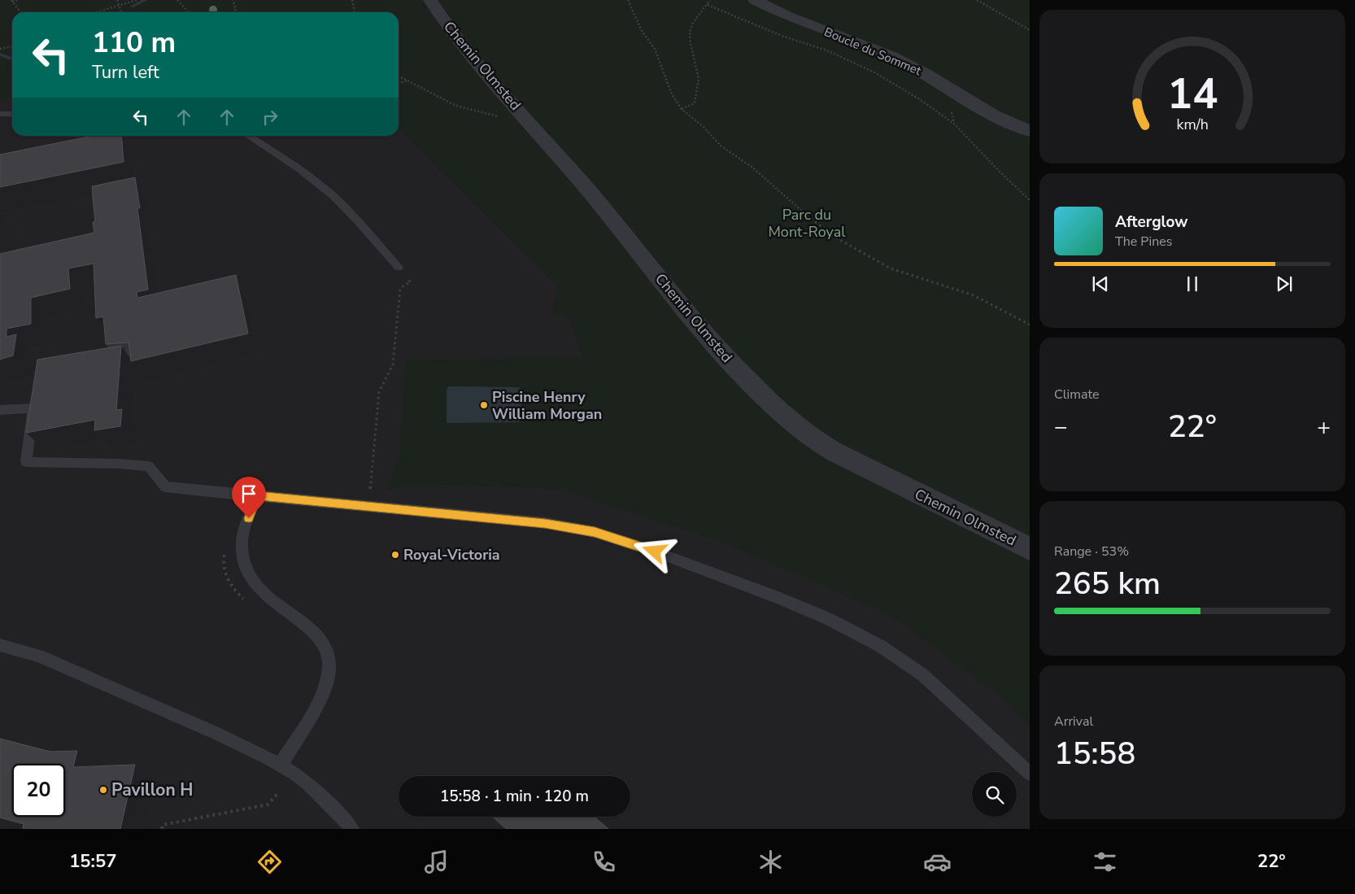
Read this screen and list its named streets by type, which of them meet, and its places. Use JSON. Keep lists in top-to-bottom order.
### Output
{
  "streets": {
    "street": ["Boucle du Sommet", "Chemin Olmsted"]
  },
  "parks": ["Parc du Mont-Royal"],
  "places": ["Piscine Henry William Morgan", "Royal-Victoria", "Pavillon H"],
  "page": {
    "turn": ["110 m", "Turn left"],
    "song": ["Afterglow", "The Pines"],
    "tile": [
      "Climate",
      ["Range · 53%", "265 km"],
      ["Arrival", "15:58"]
    ],
    "heat": ["−", "22°", "+"],
    "limit": "20",
    "trip": "15:58 · 1 min · 120 m",
    "tabs": ["15:57", "22°"],
    "gauge": ["14", "km/h"]
  }
}
